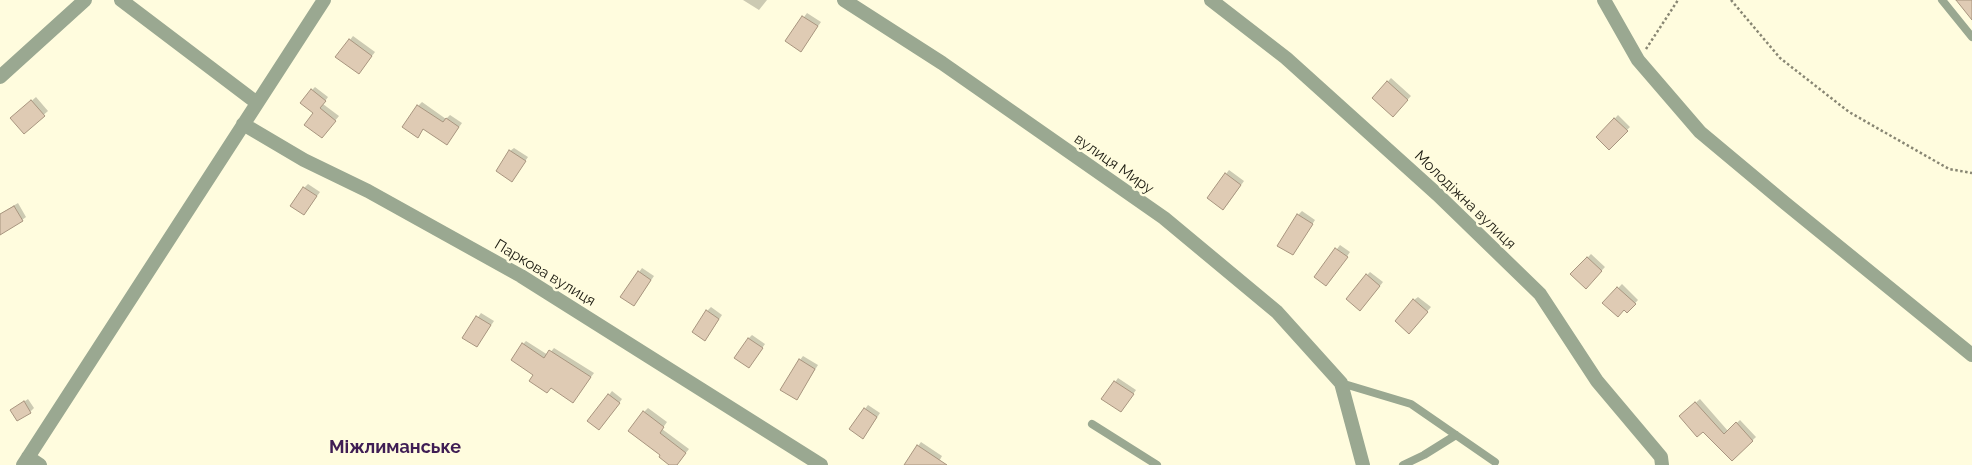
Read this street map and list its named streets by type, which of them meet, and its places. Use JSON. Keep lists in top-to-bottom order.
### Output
{
  "streets": {
    "street": ["вулиця Миру", "Молодіжна вулиця", "Паркова вулиця"]
  },
  "districts": ["Міжлиманське"]
}
